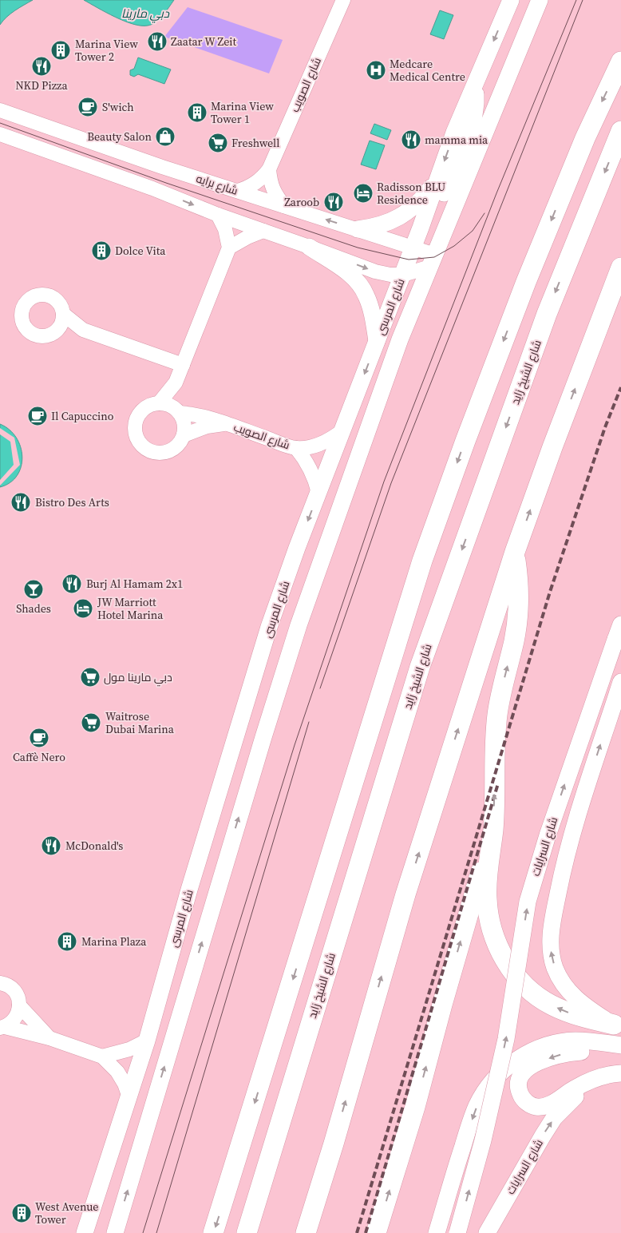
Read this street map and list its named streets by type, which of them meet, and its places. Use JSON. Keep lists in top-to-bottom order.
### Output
{
  "streets": {
    "highway": ["شارع الشيخ زايد"],
    "main road": ["شارع المرسى", "شارع السرايات"],
    "street": ["شارع الصويب", "شارع برايه"]
  },
  "crossings": [
    ["شارع الصويب", "شارع برايه"],
    ["شارع الصويب", "شارع المرسى"],
    ["شارع برايه", "شارع المرسى"]
  ],
  "one_way": ["شارع السرايات"],
  "water": ["دبي مارينا"],
  "places": {
    "restaurant": [
      "Zaatar W Zeit",
      "NKD Pizza",
      "mamma mia",
      "Zaroob",
      "Bistro Des Arts",
      "Burj Al Hamam 2x1",
      "McDonald's"
    ],
    "building": [
      "Marina View Tower 2",
      "Marina View Tower 1",
      "Dolce Vita",
      "Marina Plaza",
      "West Avenue Tower"
    ],
    "hospital": ["Medcare Medical Centre"],
    "cafe": ["S'wich", "Il Capuccino", "Caffè Nero"],
    "shop": ["Beauty Salon"],
    "supermarket": ["Freshwell", "دبي مارينا مول", "Waitrose Dubai Marina"],
    "hotel": ["Radisson BLU Residence", "JW Marriott Hotel Marina"],
    "bar": ["Shades"]
  }
}
